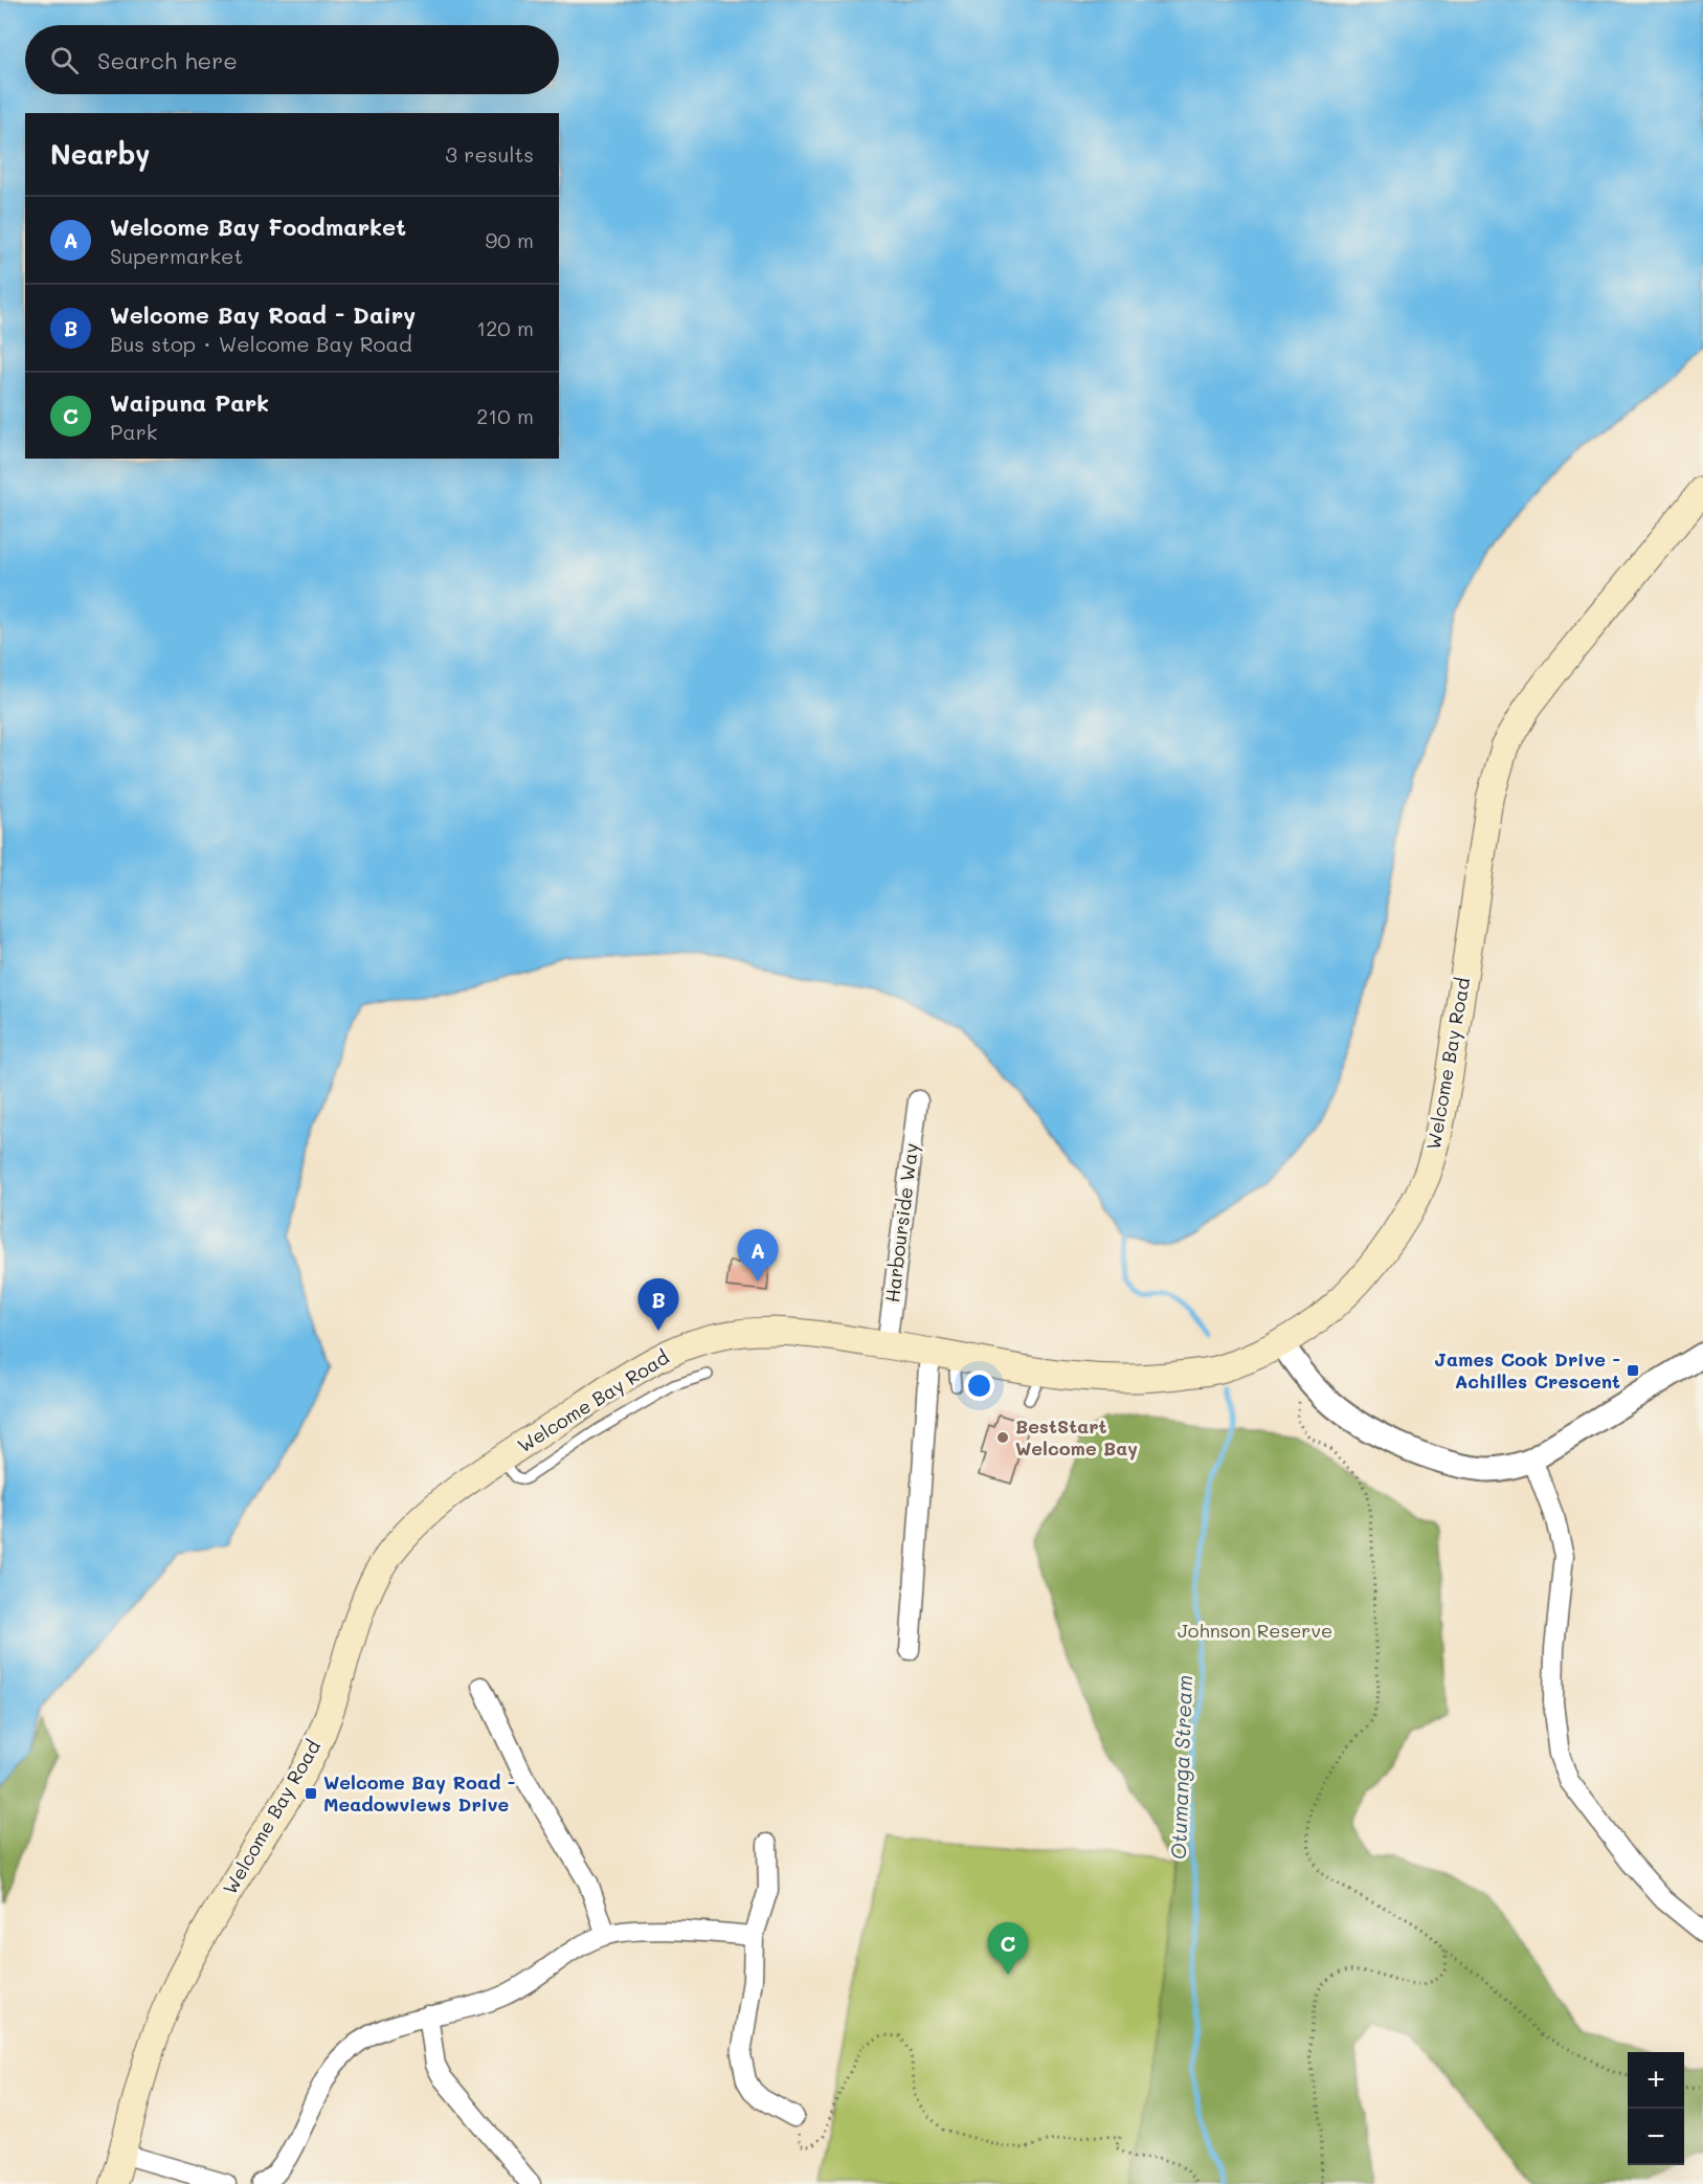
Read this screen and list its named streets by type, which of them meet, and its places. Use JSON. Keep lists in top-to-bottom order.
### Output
{
  "streets": {
    "main road": ["Welcome Bay Road"],
    "street": ["Harbourside Way"]
  },
  "crossings": [
    ["Welcome Bay Road", "Harbourside Way"]
  ],
  "water": ["Otumanga Stream"],
  "parks": ["Johnson Reserve"],
  "places": {
    "transit": ["James Cook Drive - Achilles Crescent", "Welcome Bay Road - Meadowviews Drive"],
    "other": ["BestStart Welcome Bay"]
  },
  "page": {
    "search": "Search here",
    "heading": ["Nearby", "3 results"],
    "list": [
      {
        "mark": "A",
        "name": "Welcome Bay Foodmarket",
        "note": "Supermarket",
        "value": "90 m"
      },
      {
        "mark": "B",
        "name": "Welcome Bay Road - Dairy",
        "note": "Bus stop · Welcome Bay Road",
        "value": "120 m"
      },
      {
        "mark": "C",
        "name": "Waipuna Park",
        "note": "Park",
        "value": "210 m"
      }
    ],
    "pins": ["A", "B", "C"],
    "map_buttons": ["+", "−"]
  }
}
